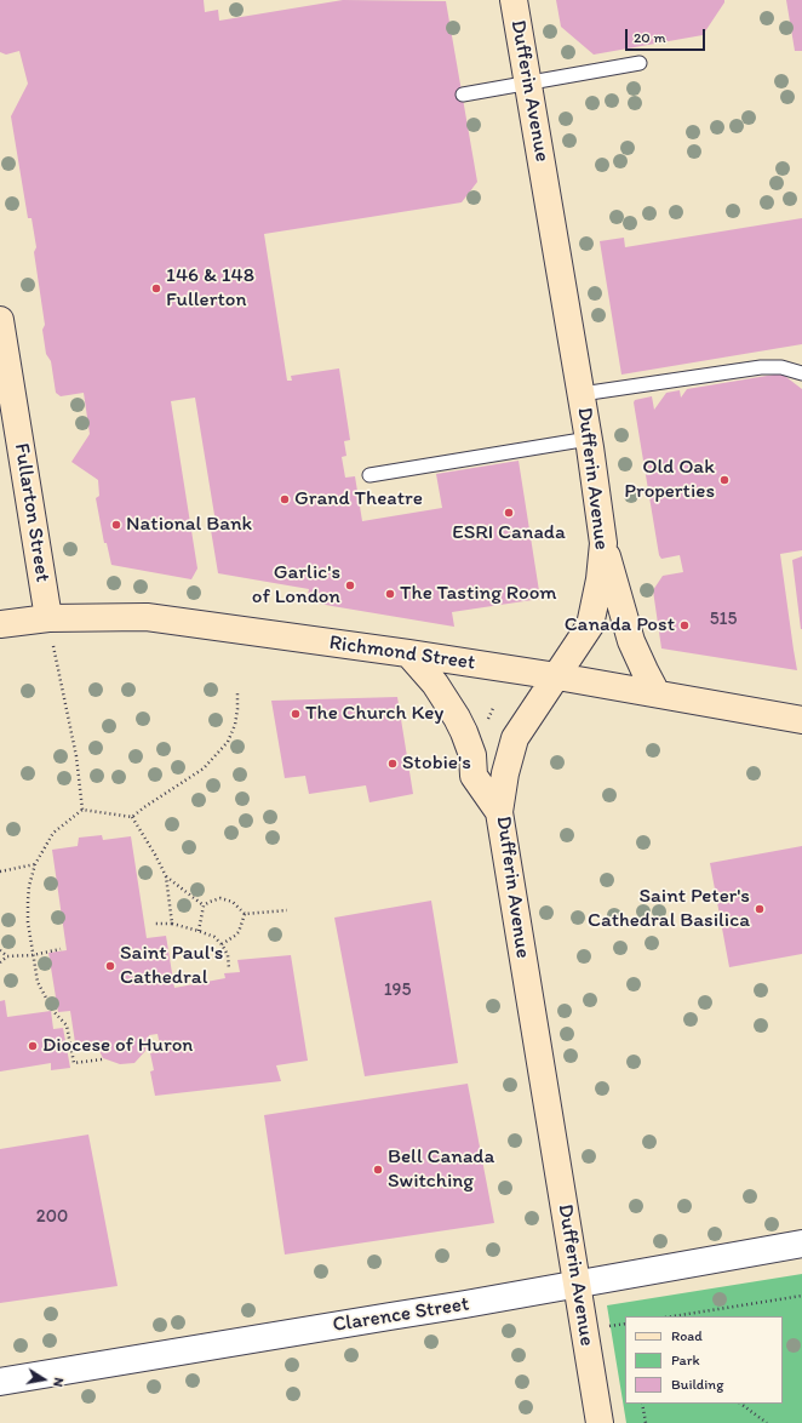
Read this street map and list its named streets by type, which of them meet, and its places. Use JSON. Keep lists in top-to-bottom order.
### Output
{
  "streets": {
    "street": [
      "Dufferin Avenue",
      "Fullarton Street",
      "Richmond Street",
      "Clarence Street"
    ]
  },
  "crossings": [
    ["Dufferin Avenue", "Richmond Street"],
    ["Dufferin Avenue", "Clarence Street"],
    ["Fullarton Street", "Richmond Street"]
  ],
  "places": [
    "146 & 148 Fullerton",
    "Old Oak Properties",
    "Grand Theatre",
    "ESRI Canada",
    "National Bank",
    "Garlic's of London",
    "The Tasting Room",
    "Canada Post",
    "The Church Key",
    "Stobie's",
    "Saint Peter's Cathedral Basilica",
    "Saint Paul's Cathedral",
    "Diocese of Huron",
    "Bell Canada Switching"
  ],
  "house_numbers": ["515", "195", "200"],
  "legend": ["Road", "Park", "Building"],
  "scale_bar": "20 m",
  "north": "right"
}
